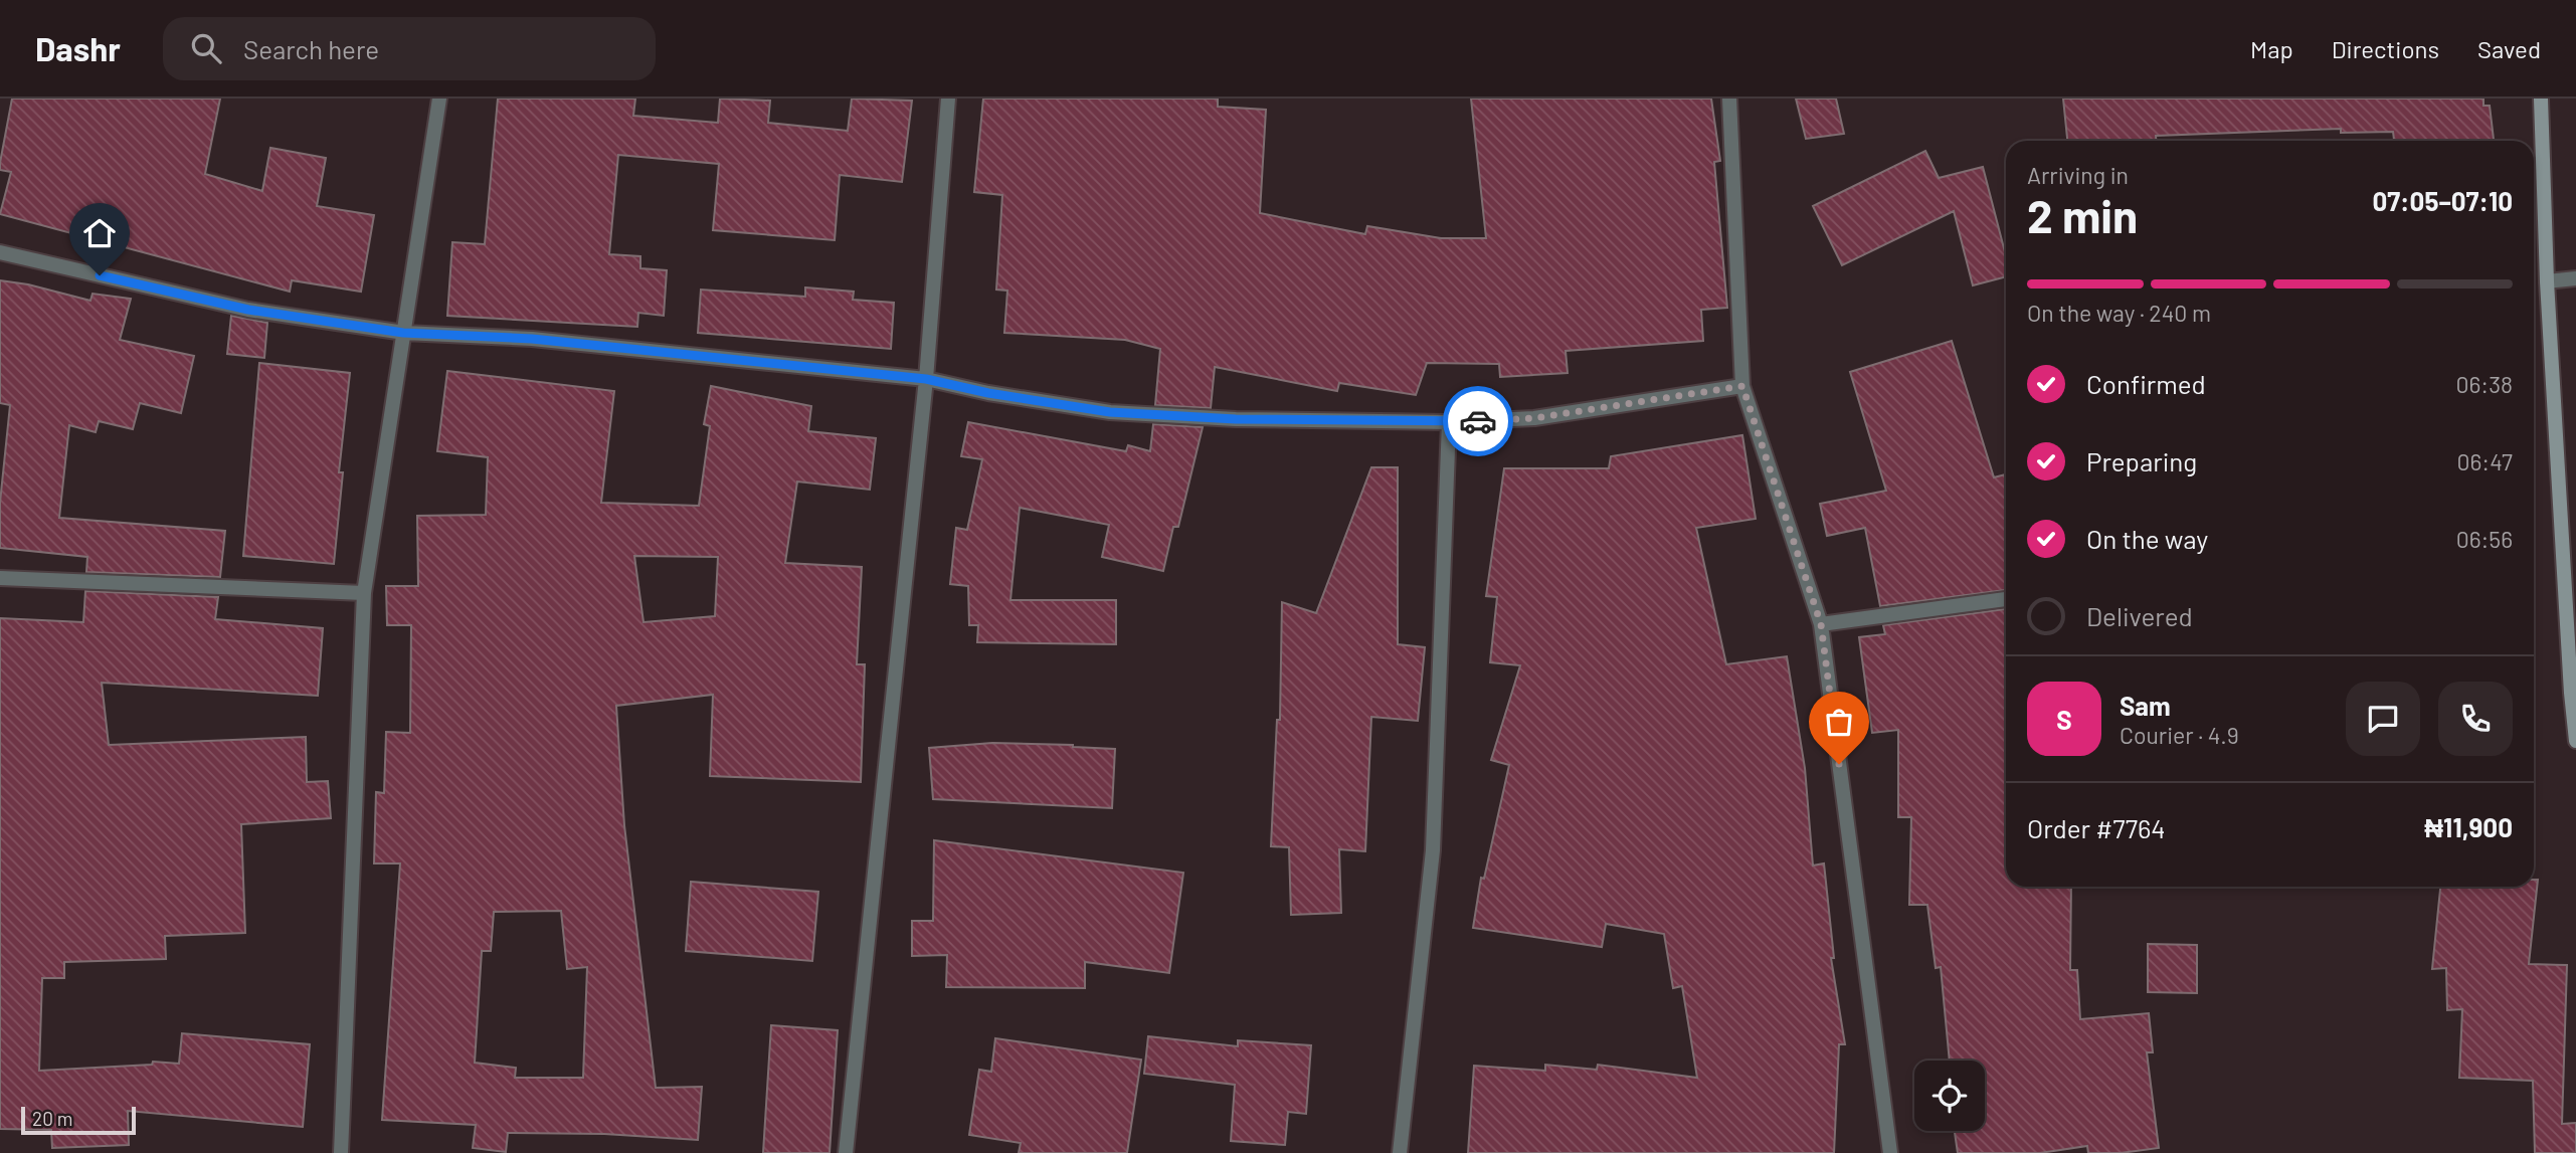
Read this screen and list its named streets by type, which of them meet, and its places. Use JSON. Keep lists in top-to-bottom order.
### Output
{
  "scale_bar": "20 m",
  "page": {
    "header": "Dashr",
    "search": "Search here",
    "nav": ["Map", "Directions", "Saved"],
    "heading": ["2 min", "Arriving in", "07:05–07:10"],
    "panel": [
      "Sam",
      "Courier · 4.9",
      "Order #7764",
      "₦11,900"
    ],
    "bar": "On the way · 240 m",
    "list": [
      ["Confirmed", "06:38"],
      ["Preparing", "06:47"],
      ["On the way", "06:56"],
      "Delivered"
    ],
    "round": "S",
    "scale": "20 m"
  }
}
